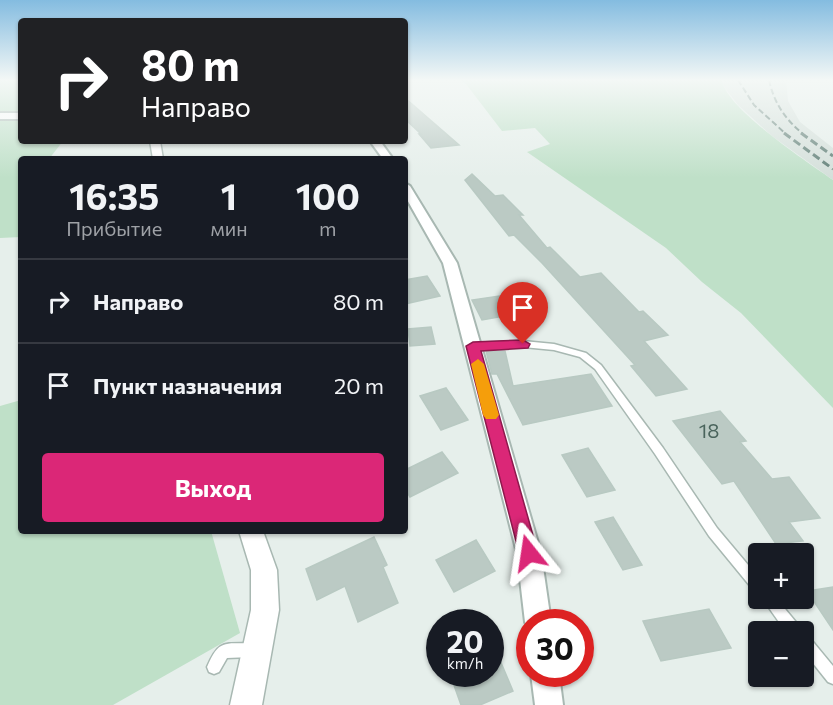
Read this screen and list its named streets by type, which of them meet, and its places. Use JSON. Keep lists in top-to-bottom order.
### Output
{
  "house_numbers": ["18"],
  "page": {
    "turn": ["80 m", "Направо"],
    "eta": [
      "16:35",
      "Прибытие",
      "1",
      "мин",
      "100",
      "m"
    ],
    "list": [
      {
        "name": "Направо",
        "value": "80 m"
      },
      {
        "name": "Пункт назначения",
        "value": "20 m"
      }
    ],
    "buttons": "Выход",
    "map_buttons": ["+", "−"],
    "speed": "20 km/h",
    "limit": "30"
  }
}
